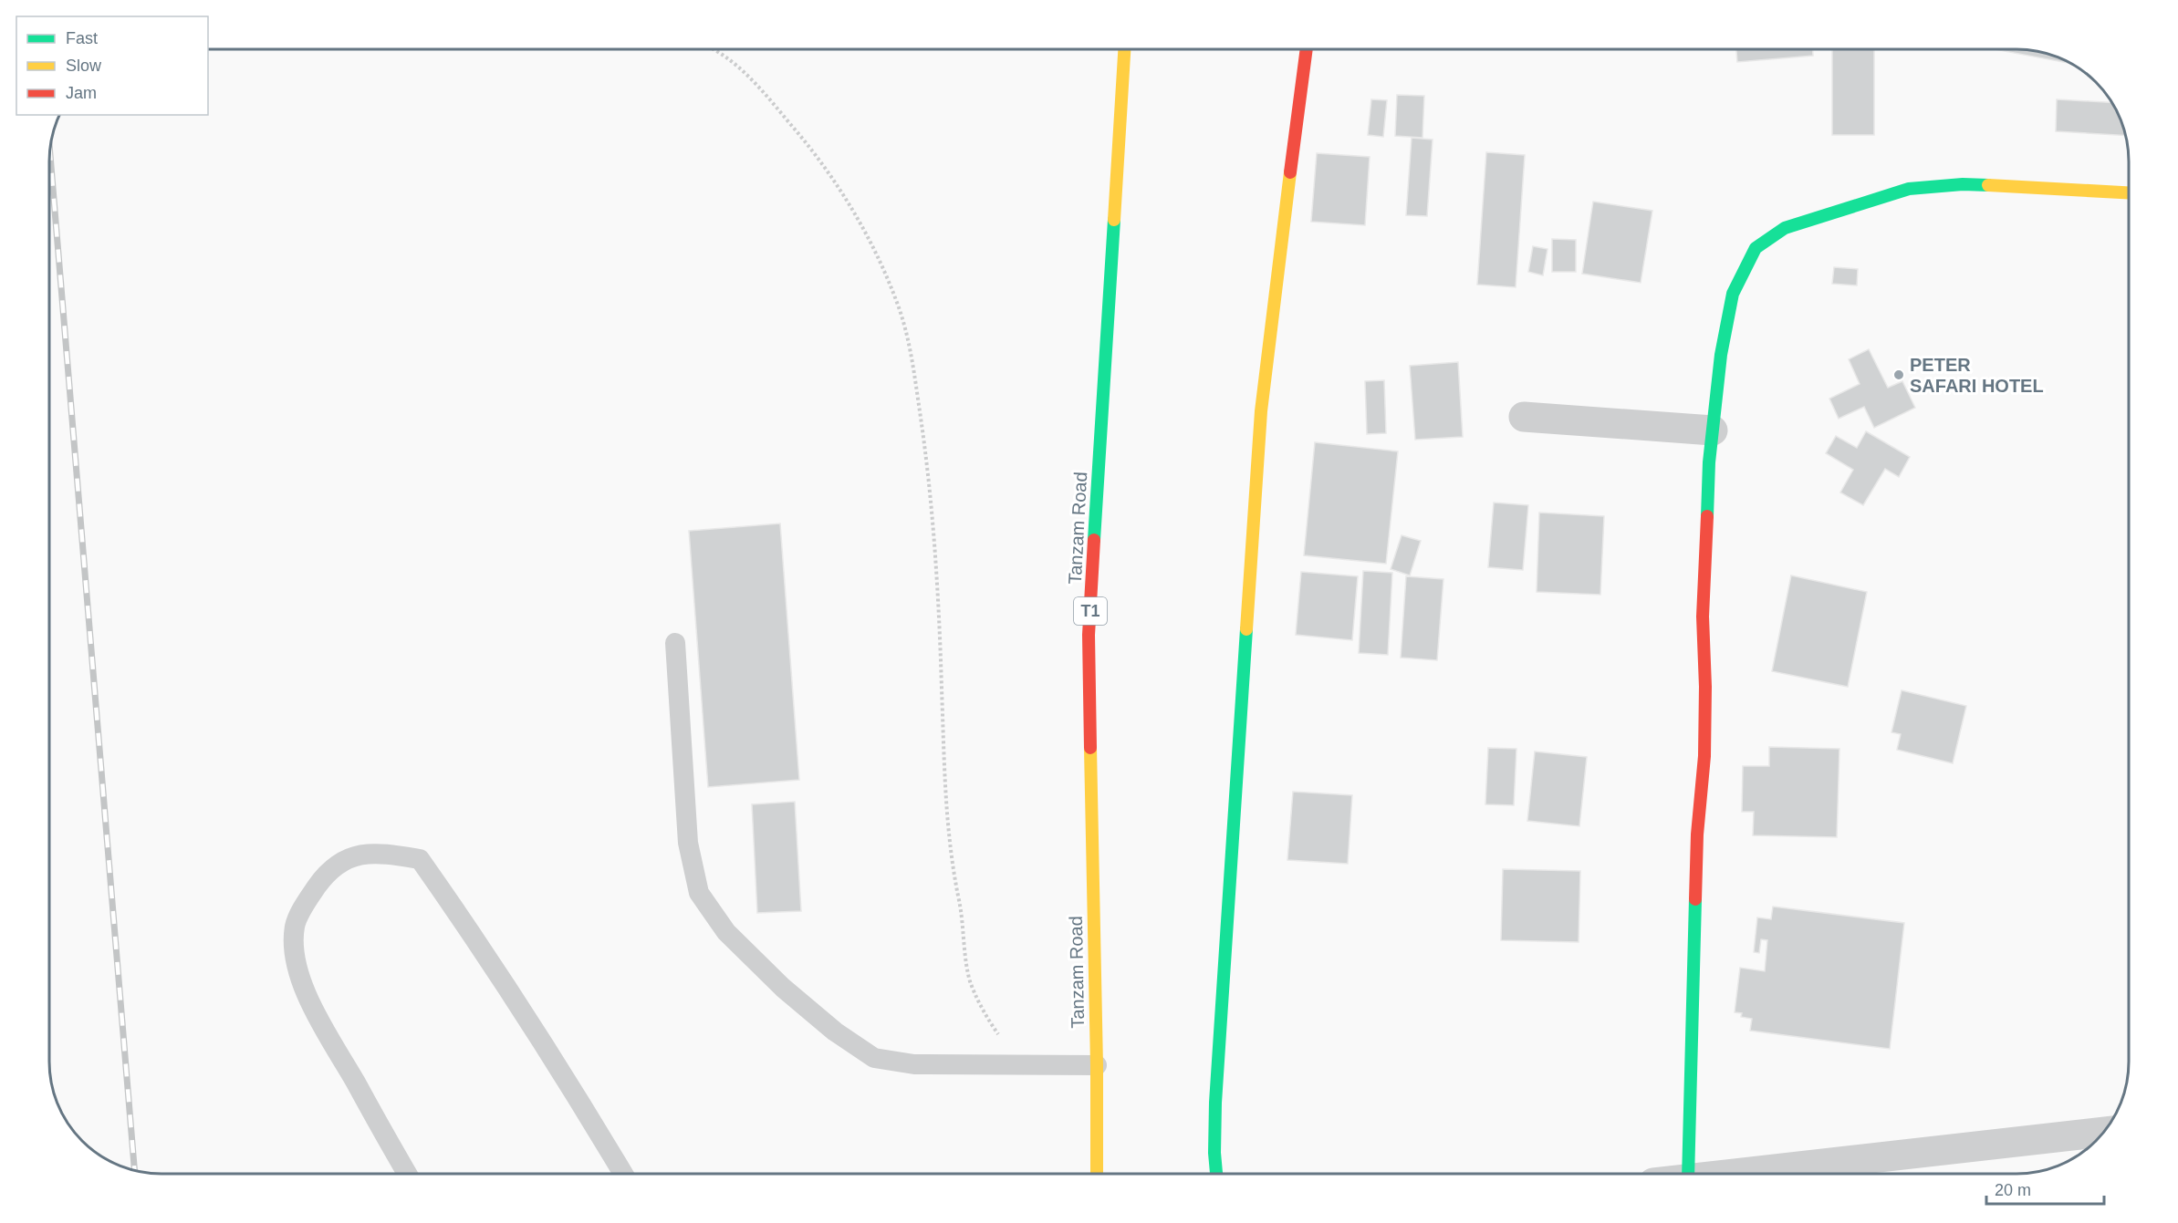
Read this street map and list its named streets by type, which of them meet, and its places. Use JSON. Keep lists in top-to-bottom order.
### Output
{
  "streets": {
    "main road": ["Tanzam Road", "T1"]
  },
  "places": ["PETER SAFARI HOTEL"],
  "legend": ["Fast", "Slow", "Jam"],
  "scale_bar": "20 m"
}
